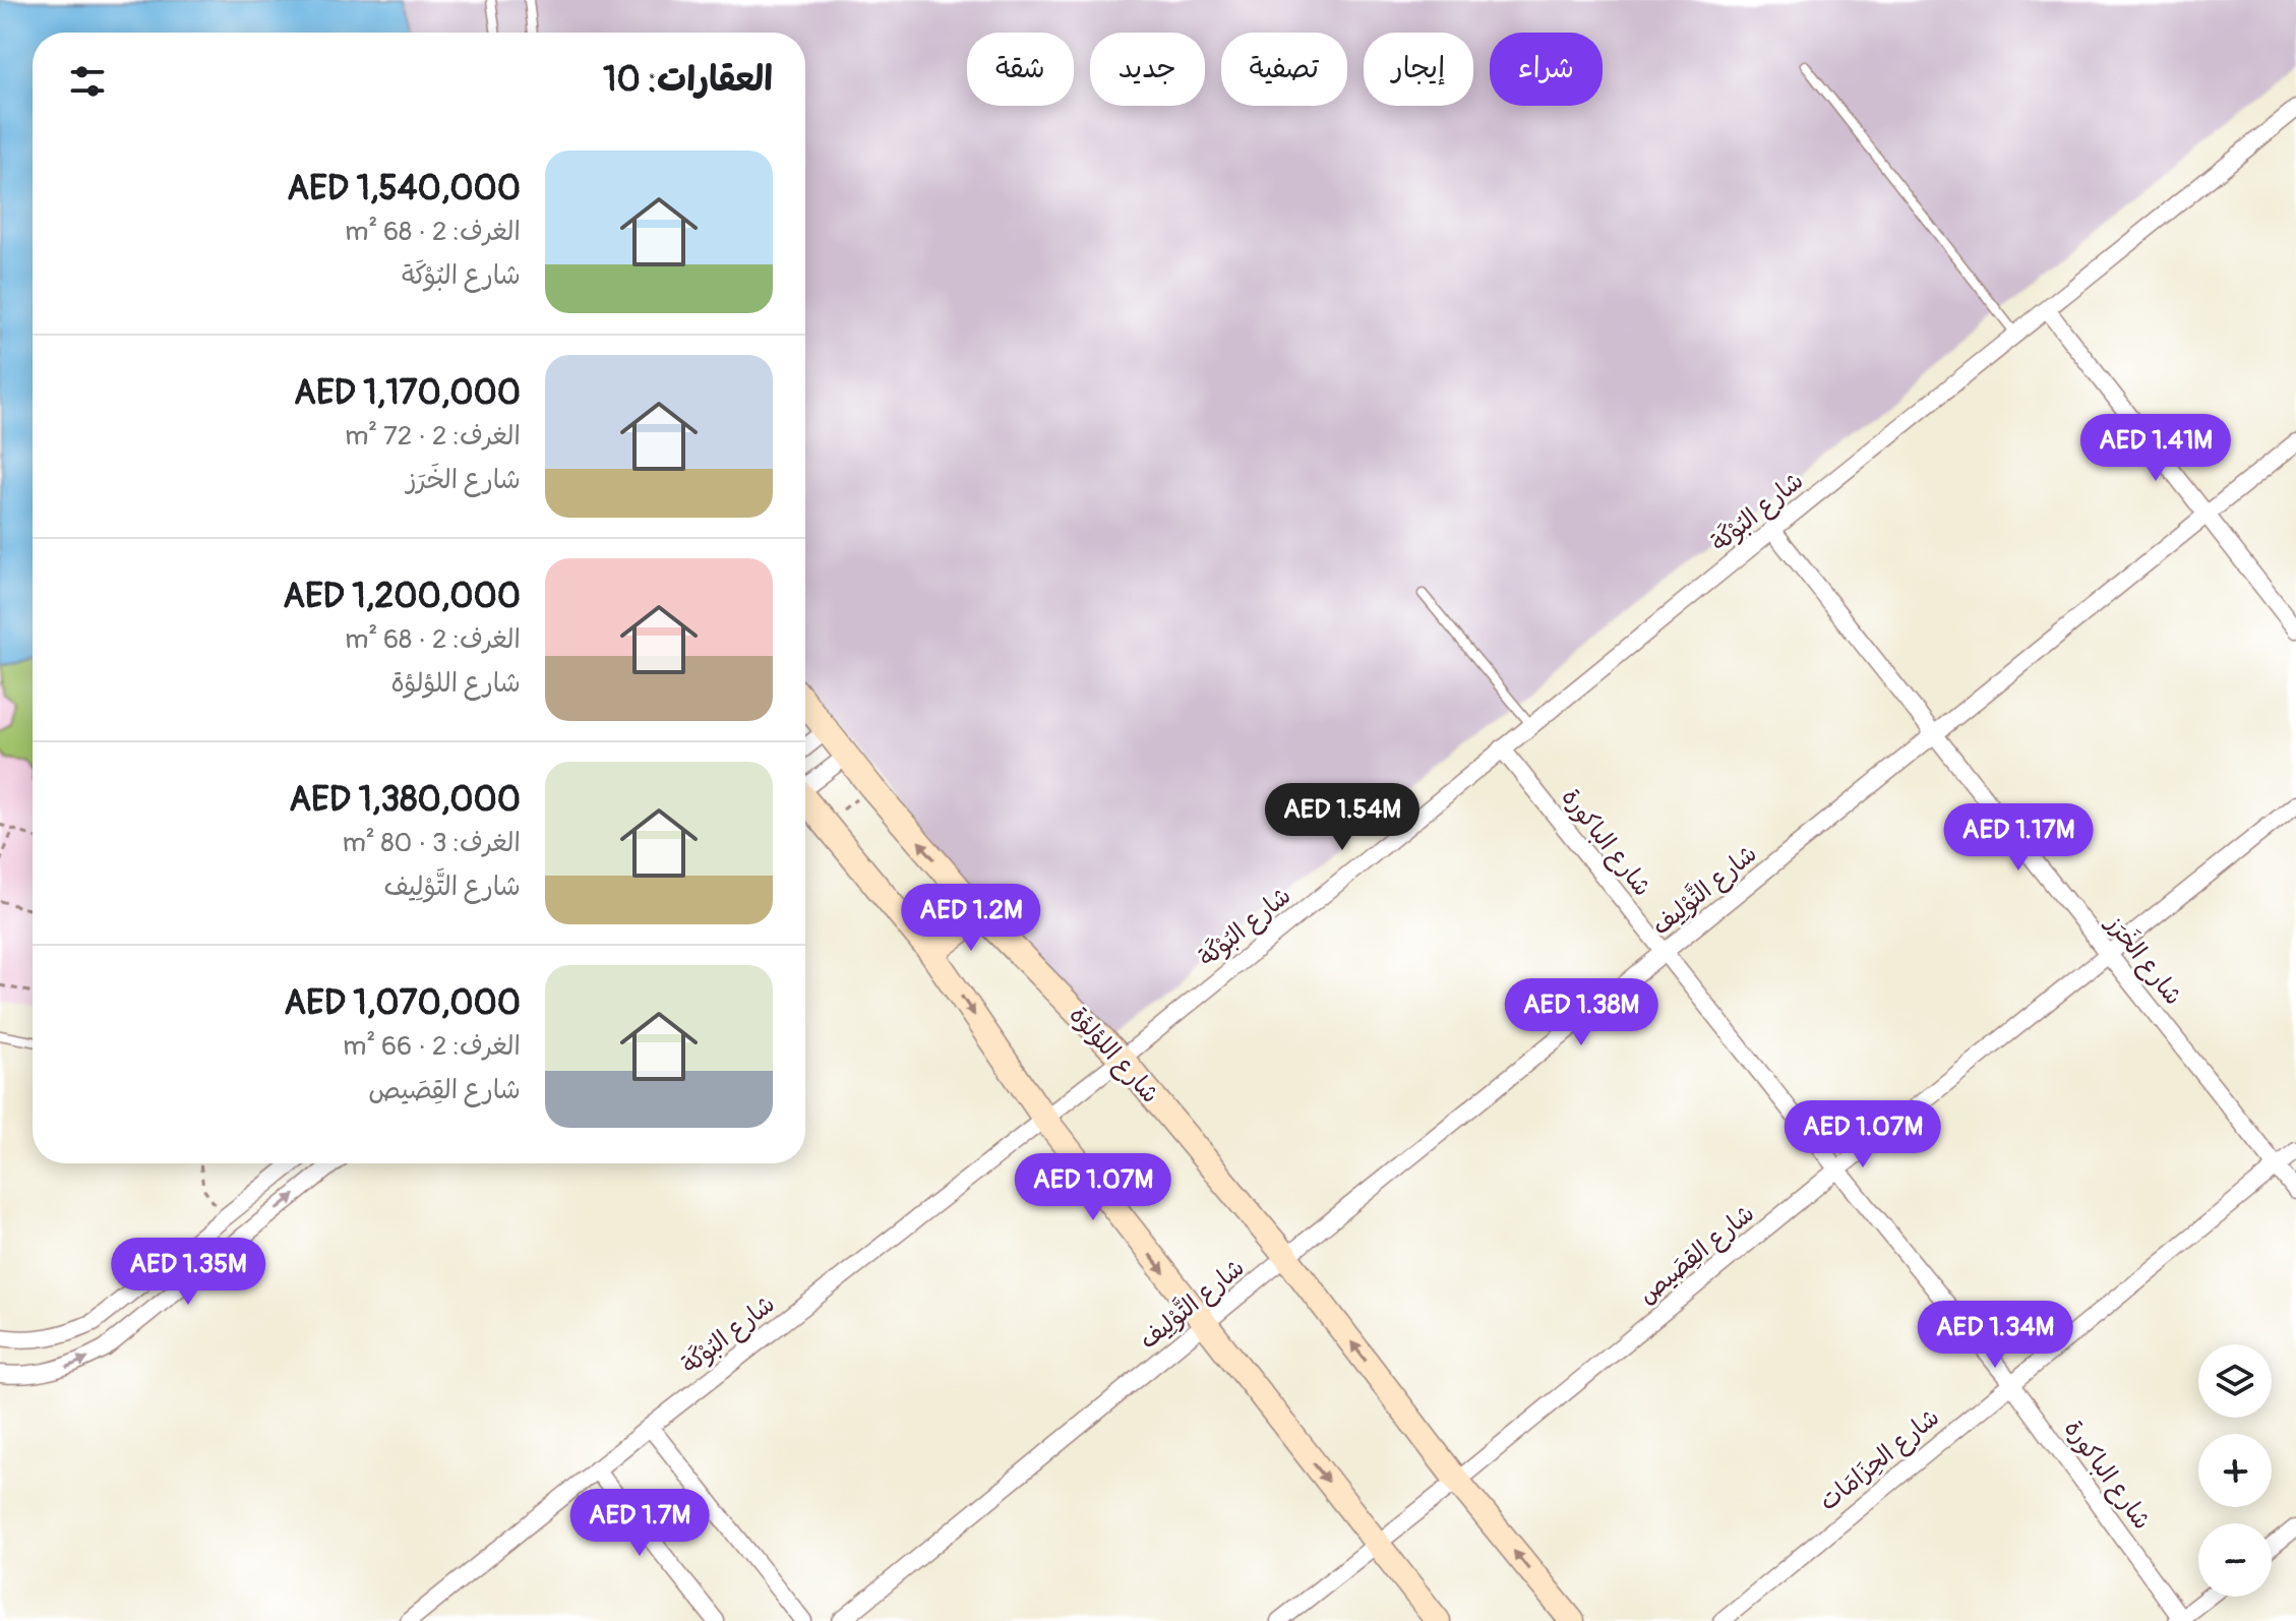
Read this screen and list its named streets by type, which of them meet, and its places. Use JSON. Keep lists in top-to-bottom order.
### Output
{
  "streets": {
    "street": [
      "شارع البُوْكَة",
      "شارع الباكورة",
      "شارع التَّوْلِيف",
      "شارع الخَرَز",
      "شارع اللؤلؤة",
      "شارع القِصَيص",
      "شارع الحِزَامَات"
    ]
  },
  "crossings": [
    ["شارع البُوْكَة", "شارع الباكورة"],
    ["شارع البُوْكَة", "شارع الخَرَز"],
    ["شارع البُوْكَة", "شارع اللؤلؤة"],
    ["شارع الباكورة", "شارع التَّوْلِيف"],
    ["شارع الباكورة", "شارع القِصَيص"],
    ["شارع الباكورة", "شارع الحِزَامَات"],
    ["شارع التَّوْلِيف", "شارع الخَرَز"],
    ["شارع التَّوْلِيف", "شارع اللؤلؤة"],
    ["شارع الخَرَز", "شارع القِصَيص"],
    ["شارع الخَرَز", "شارع الحِزَامَات"],
    ["شارع اللؤلؤة", "شارع القِصَيص"]
  ],
  "page": {
    "chip": [
      "شراء",
      "إيجار",
      "تصفية",
      "جديد",
      "شقة"
    ],
    "heading": "العقارات: 10",
    "list": [
      {
        "name": "AED 1,540,000",
        "note": "الغرف: 2 · 68 m² · شارع البُوْكَة"
      },
      {
        "name": "AED 1,170,000",
        "note": "الغرف: 2 · 72 m² · شارع الخَرَز"
      },
      {
        "name": "AED 1,200,000",
        "note": "الغرف: 2 · 68 m² · شارع اللؤلؤة"
      },
      {
        "name": "AED 1,380,000",
        "note": "الغرف: 3 · 80 m² · شارع التَّوْلِيف"
      },
      {
        "name": "AED 1,070,000",
        "note": "الغرف: 2 · 66 m² · شارع القِصَيص"
      }
    ],
    "price": [
      "AED 1.41M",
      "AED 1.54M",
      "AED 1.17M",
      "AED 1.2M",
      "AED 1.38M",
      "AED 1.07M",
      "AED 1.07M",
      "AED 1.35M",
      "AED 1.34M",
      "AED 1.7M"
    ],
    "map_buttons": ["+", "−"]
  }
}
